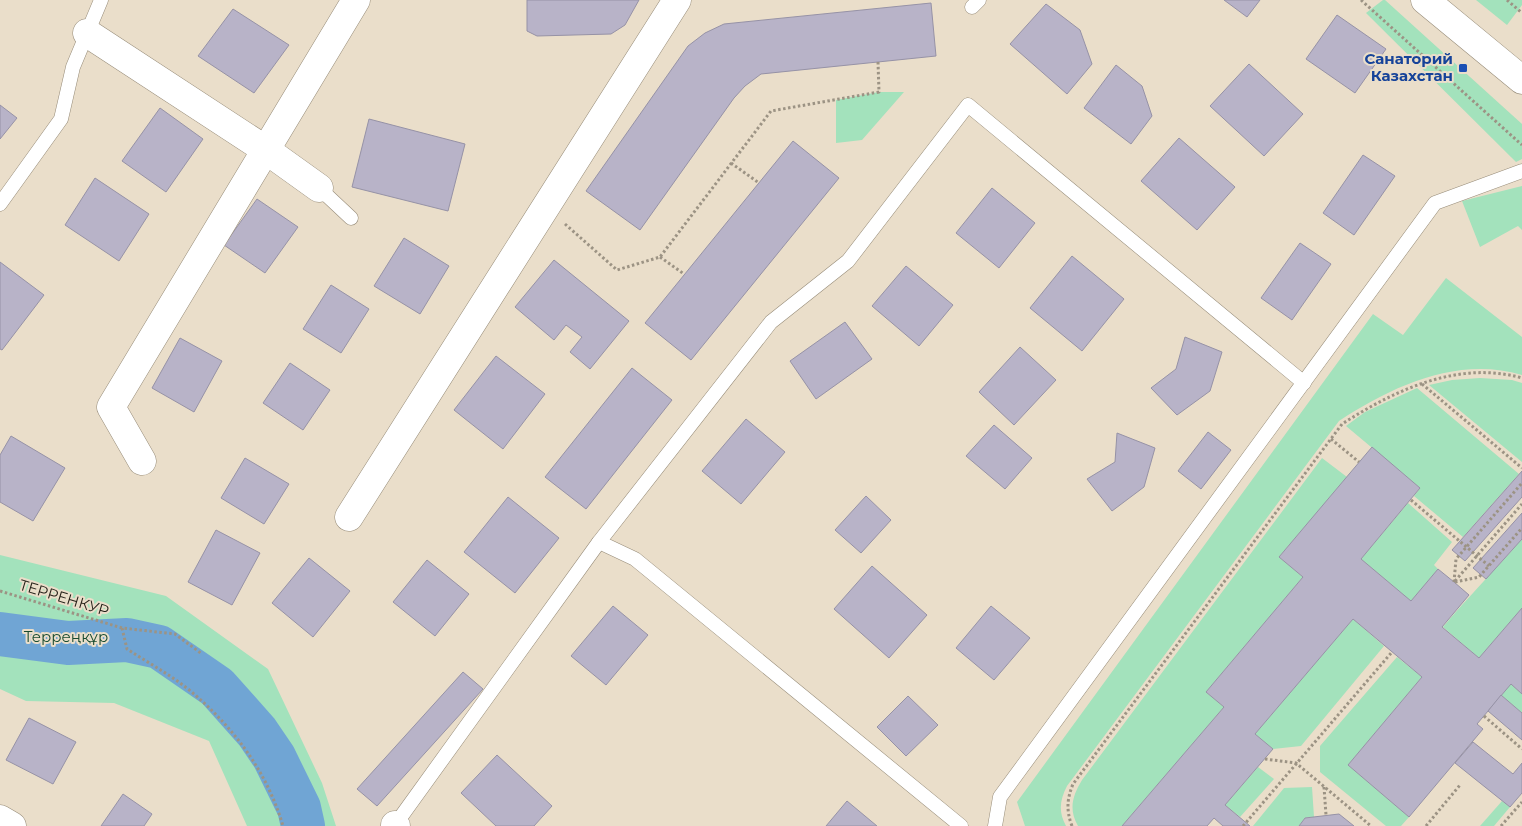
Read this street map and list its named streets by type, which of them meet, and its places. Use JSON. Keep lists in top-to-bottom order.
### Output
{
  "streets": {
    "path": ["ТЕРРЕНКУР"]
  },
  "parks": ["Терреңқұр"],
  "places": {
    "transit": ["Санаторий Казахстан"]
  }
}
